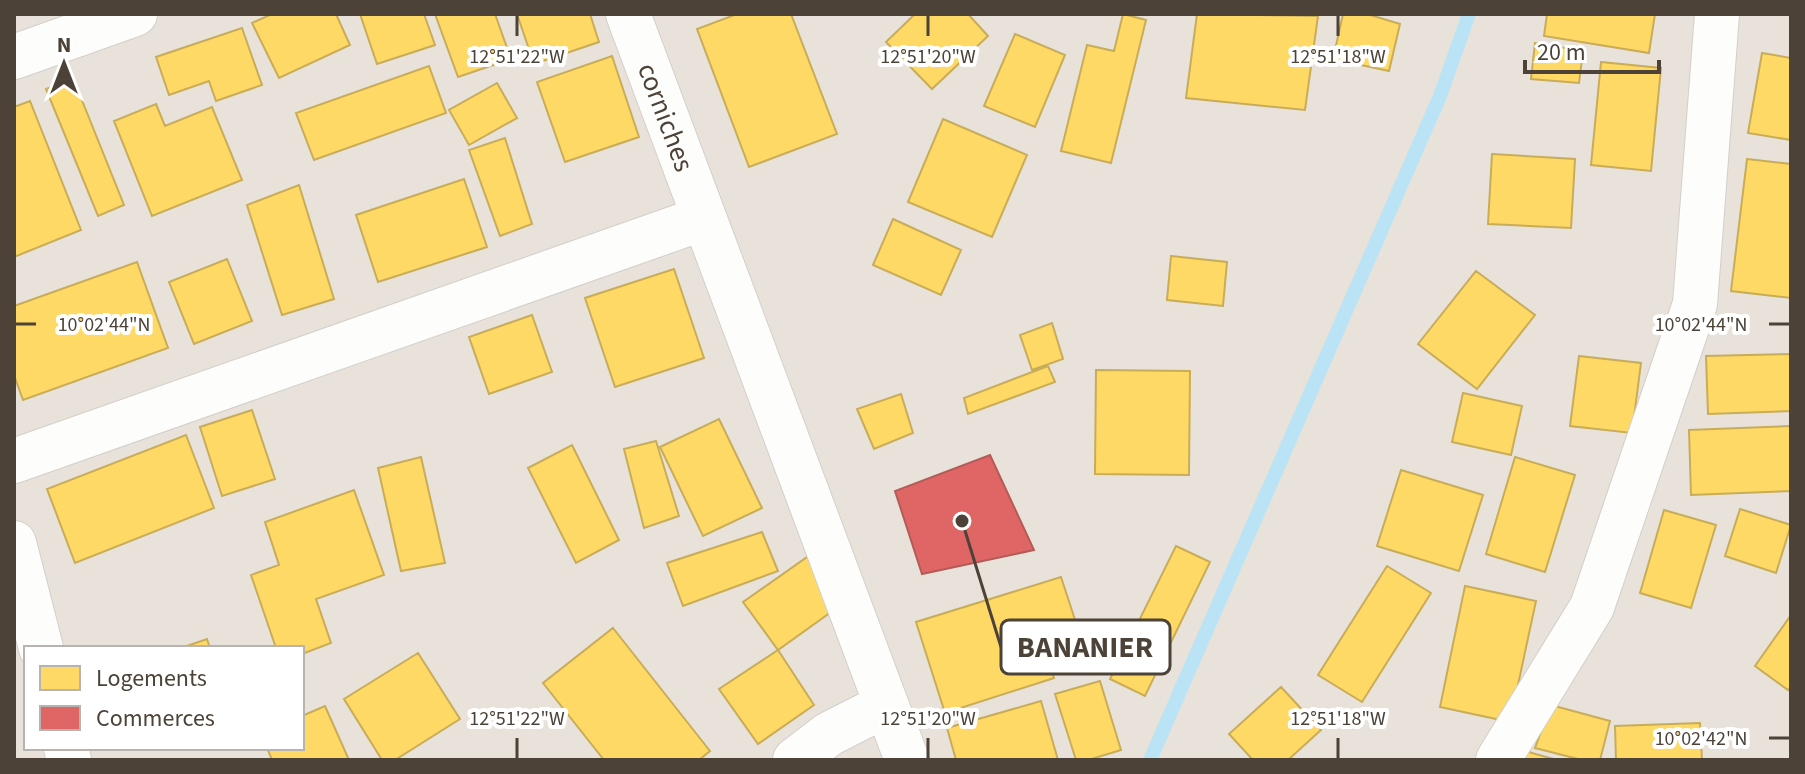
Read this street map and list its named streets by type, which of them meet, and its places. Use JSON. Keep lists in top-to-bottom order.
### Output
{
  "streets": {
    "street": ["corniches"]
  },
  "places": ["BANANIER"],
  "legend": ["Logements", "Commerces"],
  "scale_bar": "20 m",
  "north": "top",
  "coordinates": [
    "12°51'22\"W",
    "12°51'20\"W",
    "12°51'18\"W",
    "10°02'44\"N",
    "10°02'42\"N"
  ]
}
